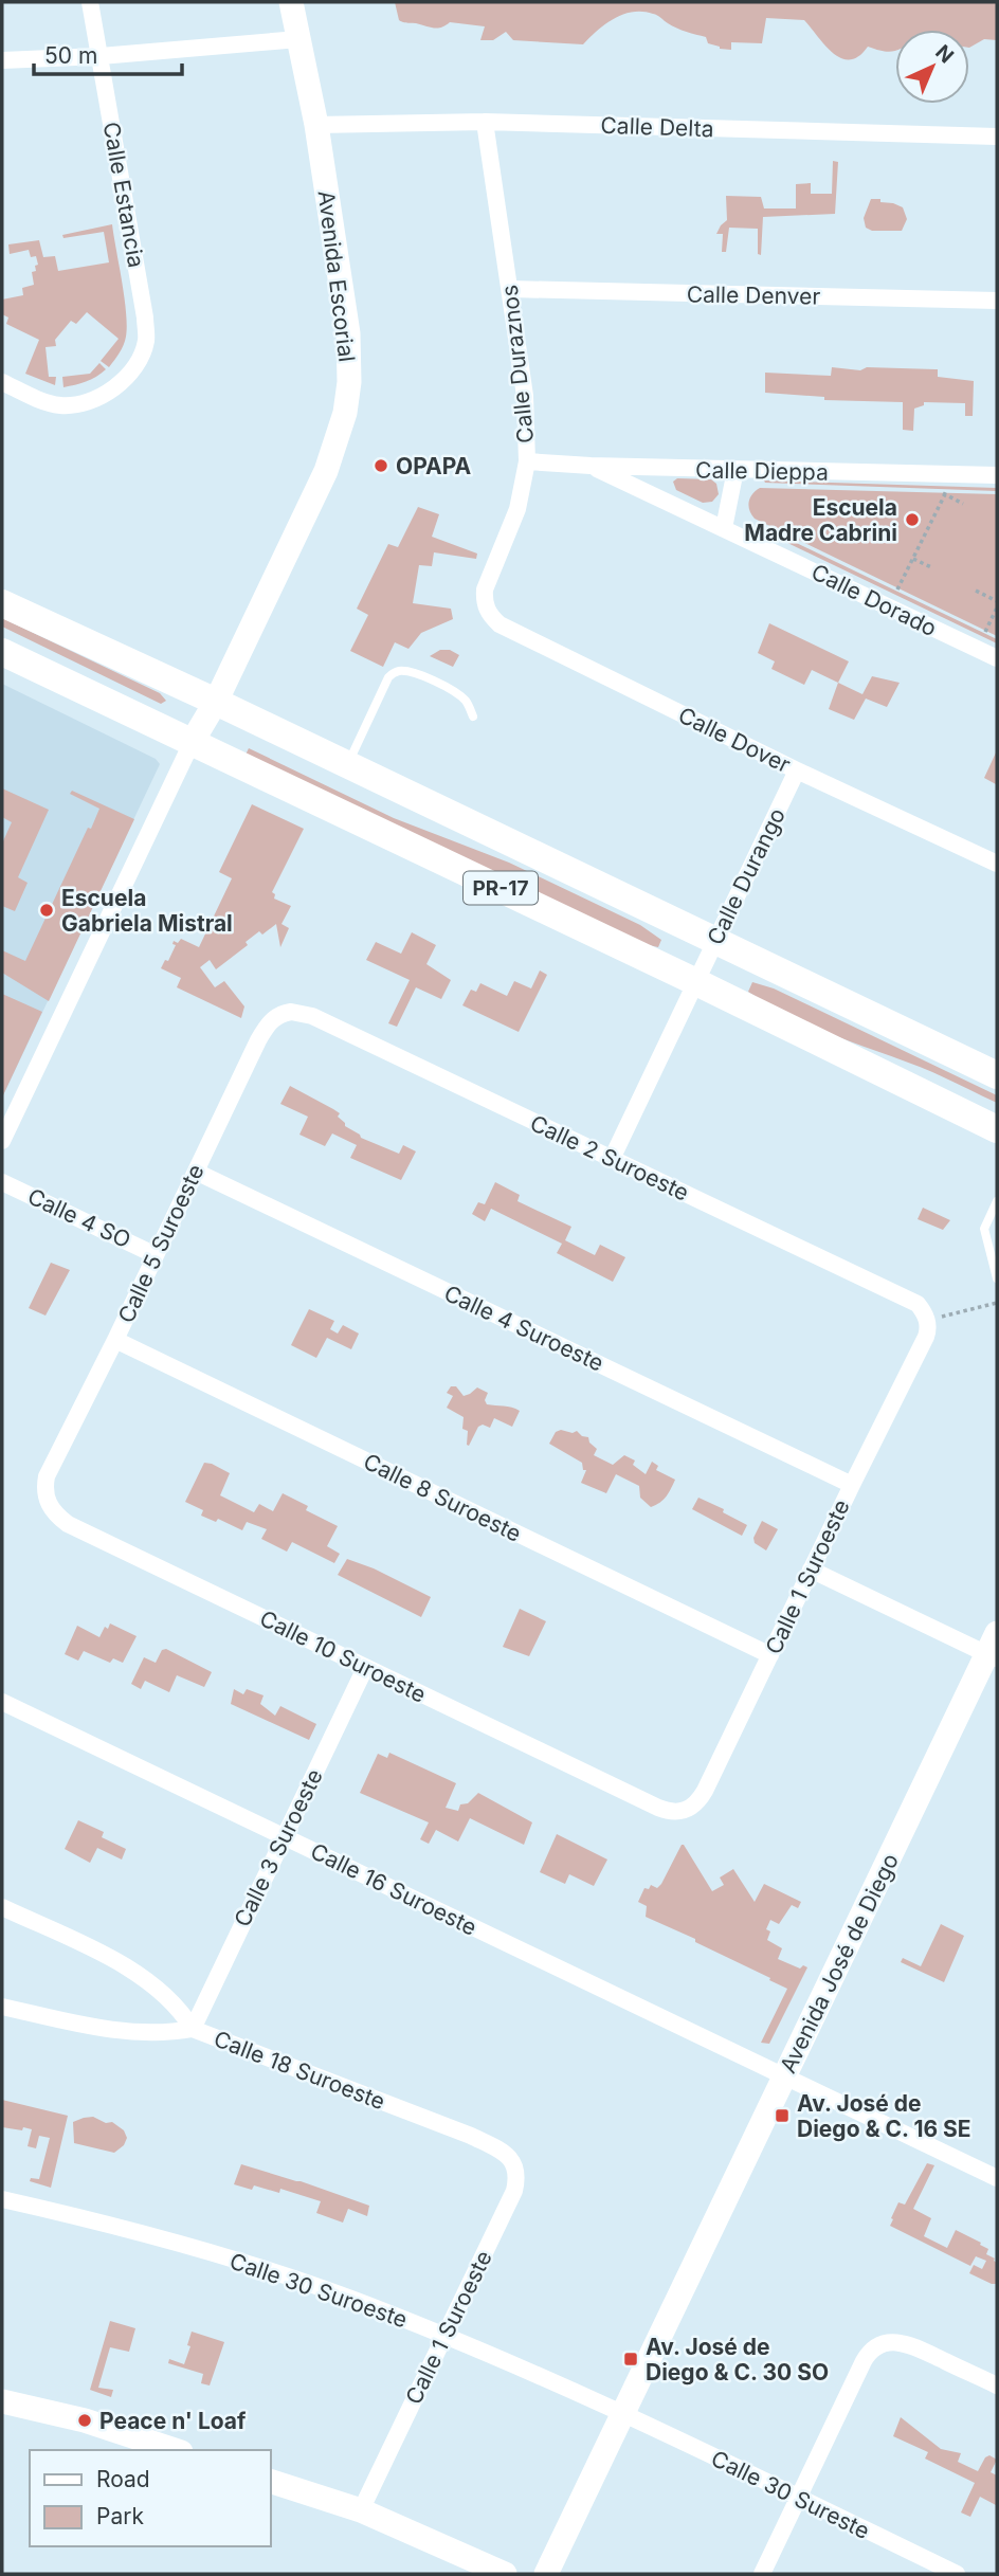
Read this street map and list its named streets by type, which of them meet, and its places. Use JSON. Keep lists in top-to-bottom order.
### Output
{
  "streets": {
    "main road": ["PR-17"],
    "street": [
      "Calle Delta",
      "Calle Estancia",
      "Avenida Escorial",
      "Calle Denver",
      "Calle Duraznos",
      "Calle Dieppa",
      "Calle Dorado",
      "Calle Dover",
      "Calle Durango",
      "Calle 2 Suroeste",
      "Calle 4 SO",
      "Calle 5 Suroeste",
      "Calle 4 Suroeste",
      "Calle 8 Suroeste",
      "Calle 1 Suroeste",
      "Calle 10 Suroeste",
      "Calle 3 Suroeste",
      "Calle 16 Suroeste",
      "Avenida José de Diego",
      "Calle 18 Suroeste",
      "Calle 30 Suroeste",
      "Calle 30 Sureste"
    ]
  },
  "crossings": [
    ["Calle Delta", "Avenida Escorial"],
    ["Calle Delta", "Calle Duraznos"],
    ["Avenida Escorial", "PR-17"],
    ["Calle Denver", "Calle Duraznos"],
    ["Calle Duraznos", "Calle Dieppa"],
    ["Calle Duraznos", "Calle Dover"],
    ["Calle Dieppa", "Calle Dorado"],
    ["Calle Dover", "Calle Durango"],
    ["Calle Durango", "PR-17"],
    ["Calle 2 Suroeste", "Calle 5 Suroeste"],
    ["Calle 2 Suroeste", "Calle 1 Suroeste"],
    ["Calle 4 SO", "Calle 5 Suroeste"],
    ["Calle 5 Suroeste", "Calle 4 Suroeste"],
    ["Calle 5 Suroeste", "Calle 8 Suroeste"],
    ["Calle 5 Suroeste", "Calle 10 Suroeste"],
    ["Calle 4 Suroeste", "Calle 1 Suroeste"],
    ["Calle 8 Suroeste", "Calle 1 Suroeste"],
    ["Calle 1 Suroeste", "Calle 10 Suroeste"],
    ["Calle 1 Suroeste", "Calle 18 Suroeste"],
    ["Calle 1 Suroeste", "Calle 30 Suroeste"],
    ["Calle 10 Suroeste", "Calle 3 Suroeste"],
    ["Calle 3 Suroeste", "Calle 16 Suroeste"],
    ["Calle 3 Suroeste", "Calle 18 Suroeste"],
    ["Calle 16 Suroeste", "Avenida José de Diego"],
    ["Avenida José de Diego", "Calle 30 Suroeste"],
    ["Avenida José de Diego", "Calle 30 Sureste"],
    ["Calle 30 Suroeste", "Calle 30 Sureste"]
  ],
  "places": {
    "other": [
      "OPAPA",
      "Escuela Madre Cabrini",
      "Escuela Gabriela Mistral",
      "Peace n' Loaf"
    ],
    "transit": ["Av. José de Diego & C. 16 SE", "Av. José de Diego & C. 30 SO"]
  },
  "legend": ["Road", "Park"],
  "scale_bar": "50 m",
  "north": "top right"
}
